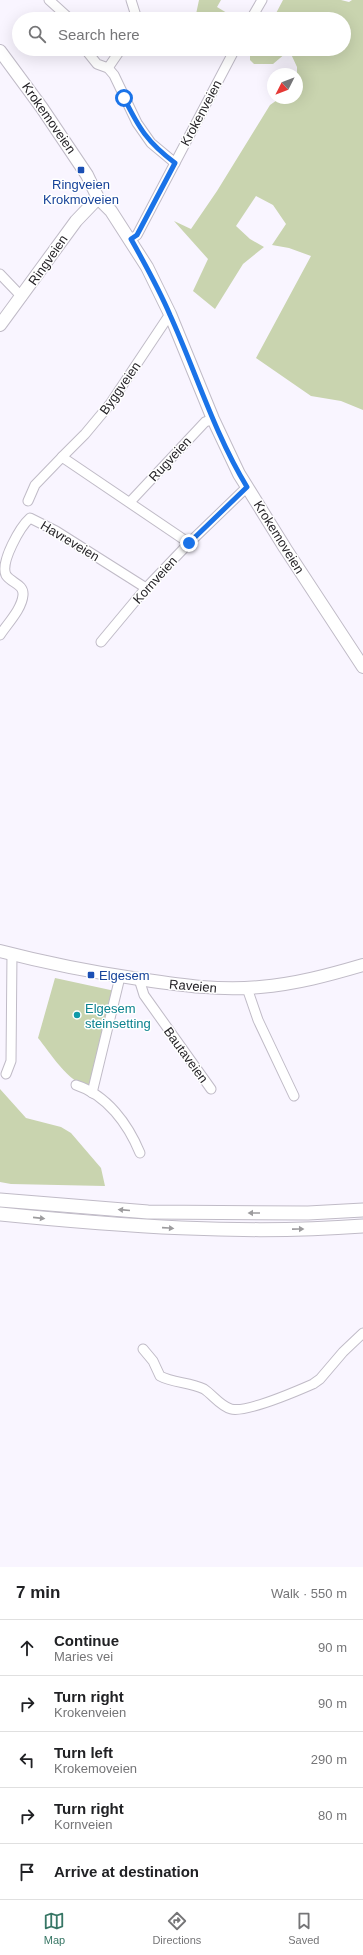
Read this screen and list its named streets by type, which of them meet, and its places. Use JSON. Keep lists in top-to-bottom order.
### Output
{
  "streets": {
    "main road": ["Krokemoveien", "Ringveien", "Raveien"],
    "street": [
      "Krokenveien",
      "Byggveien",
      "Rugveien",
      "Havreveien",
      "Kornveien",
      "Bautaveien"
    ]
  },
  "crossings": [
    ["Krokenveien", "Krokemoveien"],
    ["Krokemoveien", "Ringveien"],
    ["Krokemoveien", "Byggveien"],
    ["Krokemoveien", "Rugveien"],
    ["Krokemoveien", "Kornveien"],
    ["Havreveien", "Kornveien"],
    ["Raveien", "Bautaveien"]
  ],
  "places": {
    "transit": ["Ringveien Krokmoveien", "Elgesem"],
    "other": ["Elgesem steinsetting"]
  },
  "north": "bottom left",
  "page": {
    "search": "Search here",
    "heading": ["7 min", "Walk · 550 m"],
    "list": [
      ["Continue", "Maries vei", "90 m"],
      ["Turn right", "Krokenveien", "90 m"],
      ["Turn left", "Krokemoveien", "290 m"],
      ["Turn right", "Kornveien", "80 m"],
      "Arrive at destination"
    ],
    "nav": ["Map", "Directions", "Saved"]
  }
}
